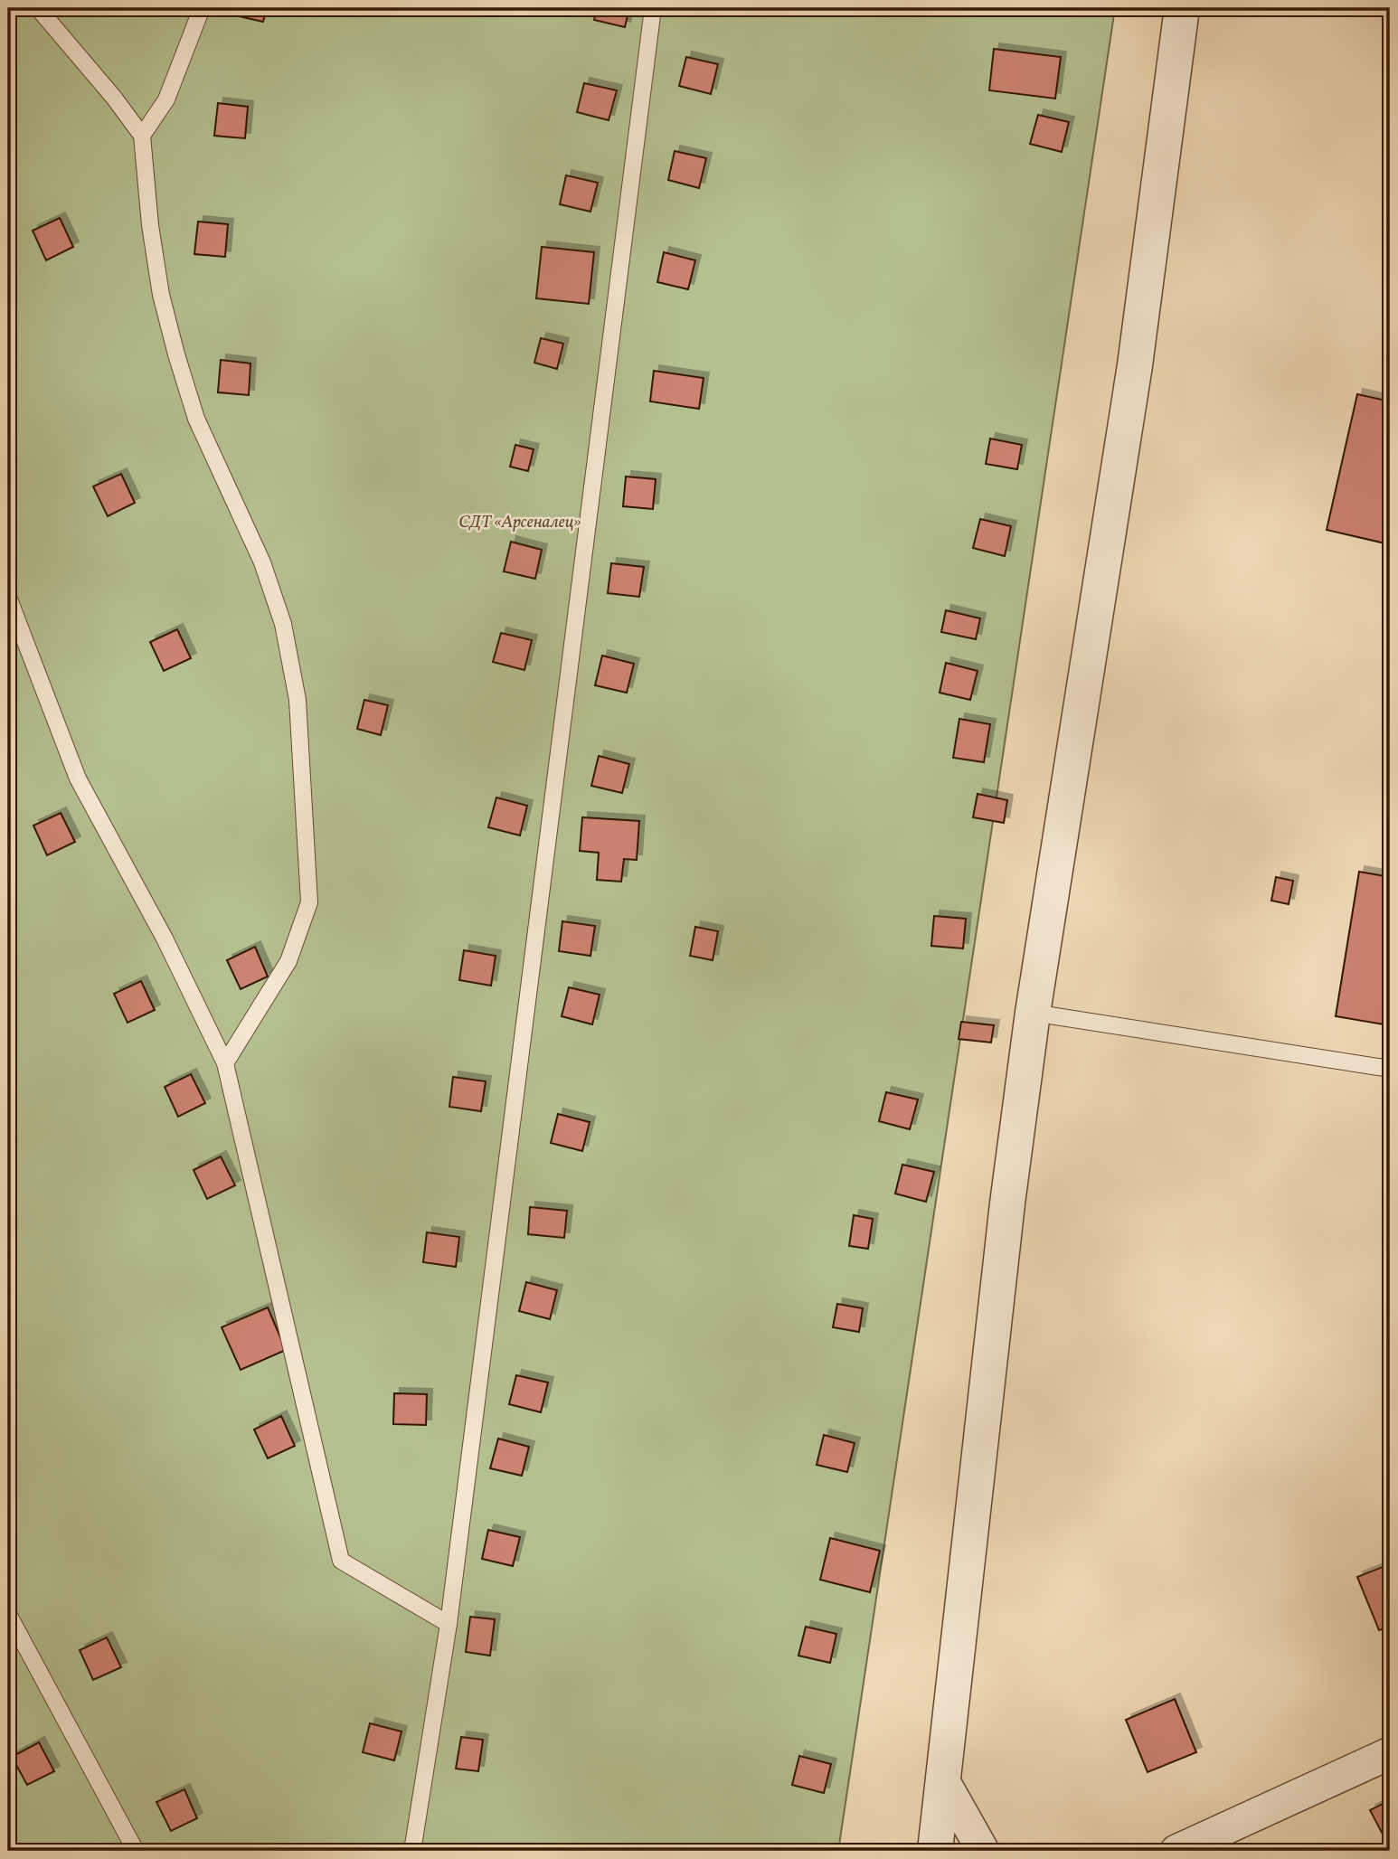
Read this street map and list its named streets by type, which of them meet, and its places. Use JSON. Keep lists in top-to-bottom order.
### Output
{
  "parks": ["СДТ «Арсеналец»"]
}
